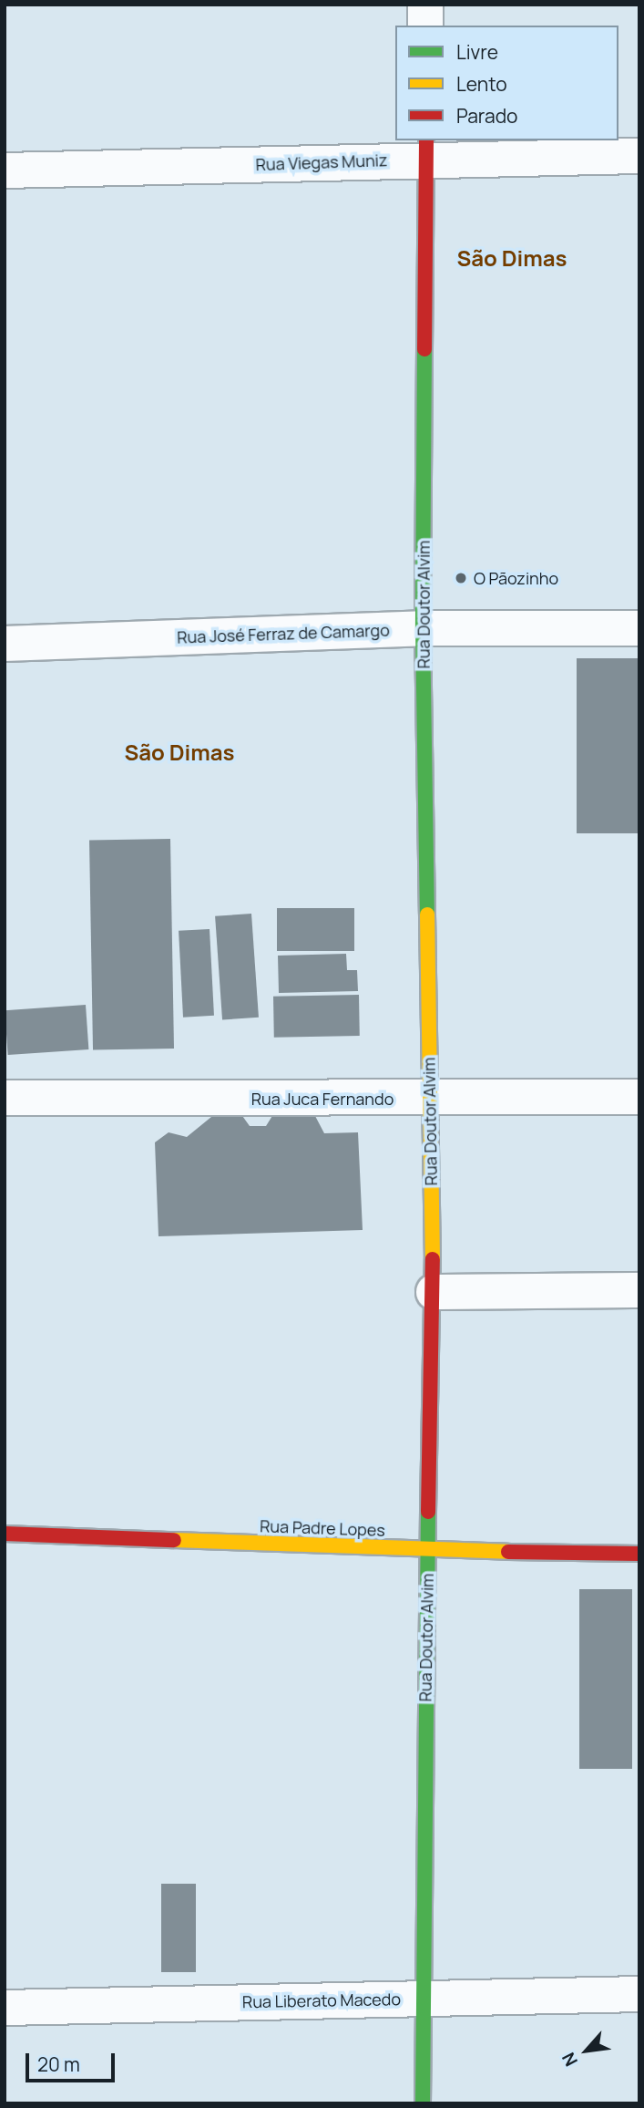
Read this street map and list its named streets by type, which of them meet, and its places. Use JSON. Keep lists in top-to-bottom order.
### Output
{
  "streets": {
    "street": [
      "Rua Viegas Muniz",
      "Rua Doutor Alvim",
      "Rua José Ferraz de Camargo",
      "Rua Juca Fernando",
      "Rua Padre Lopes",
      "Rua Liberato Macedo"
    ]
  },
  "crossings": [
    ["Rua Viegas Muniz", "Rua Doutor Alvim"],
    ["Rua Doutor Alvim", "Rua José Ferraz de Camargo"],
    ["Rua Doutor Alvim", "Rua Juca Fernando"],
    ["Rua Doutor Alvim", "Rua Padre Lopes"],
    ["Rua Doutor Alvim", "Rua Liberato Macedo"]
  ],
  "districts": ["São Dimas", "São Dimas"],
  "places": ["O Pãozinho"],
  "legend": ["Livre", "Lento", "Parado"],
  "scale_bar": "20 m",
  "north": "bottom left"
}
